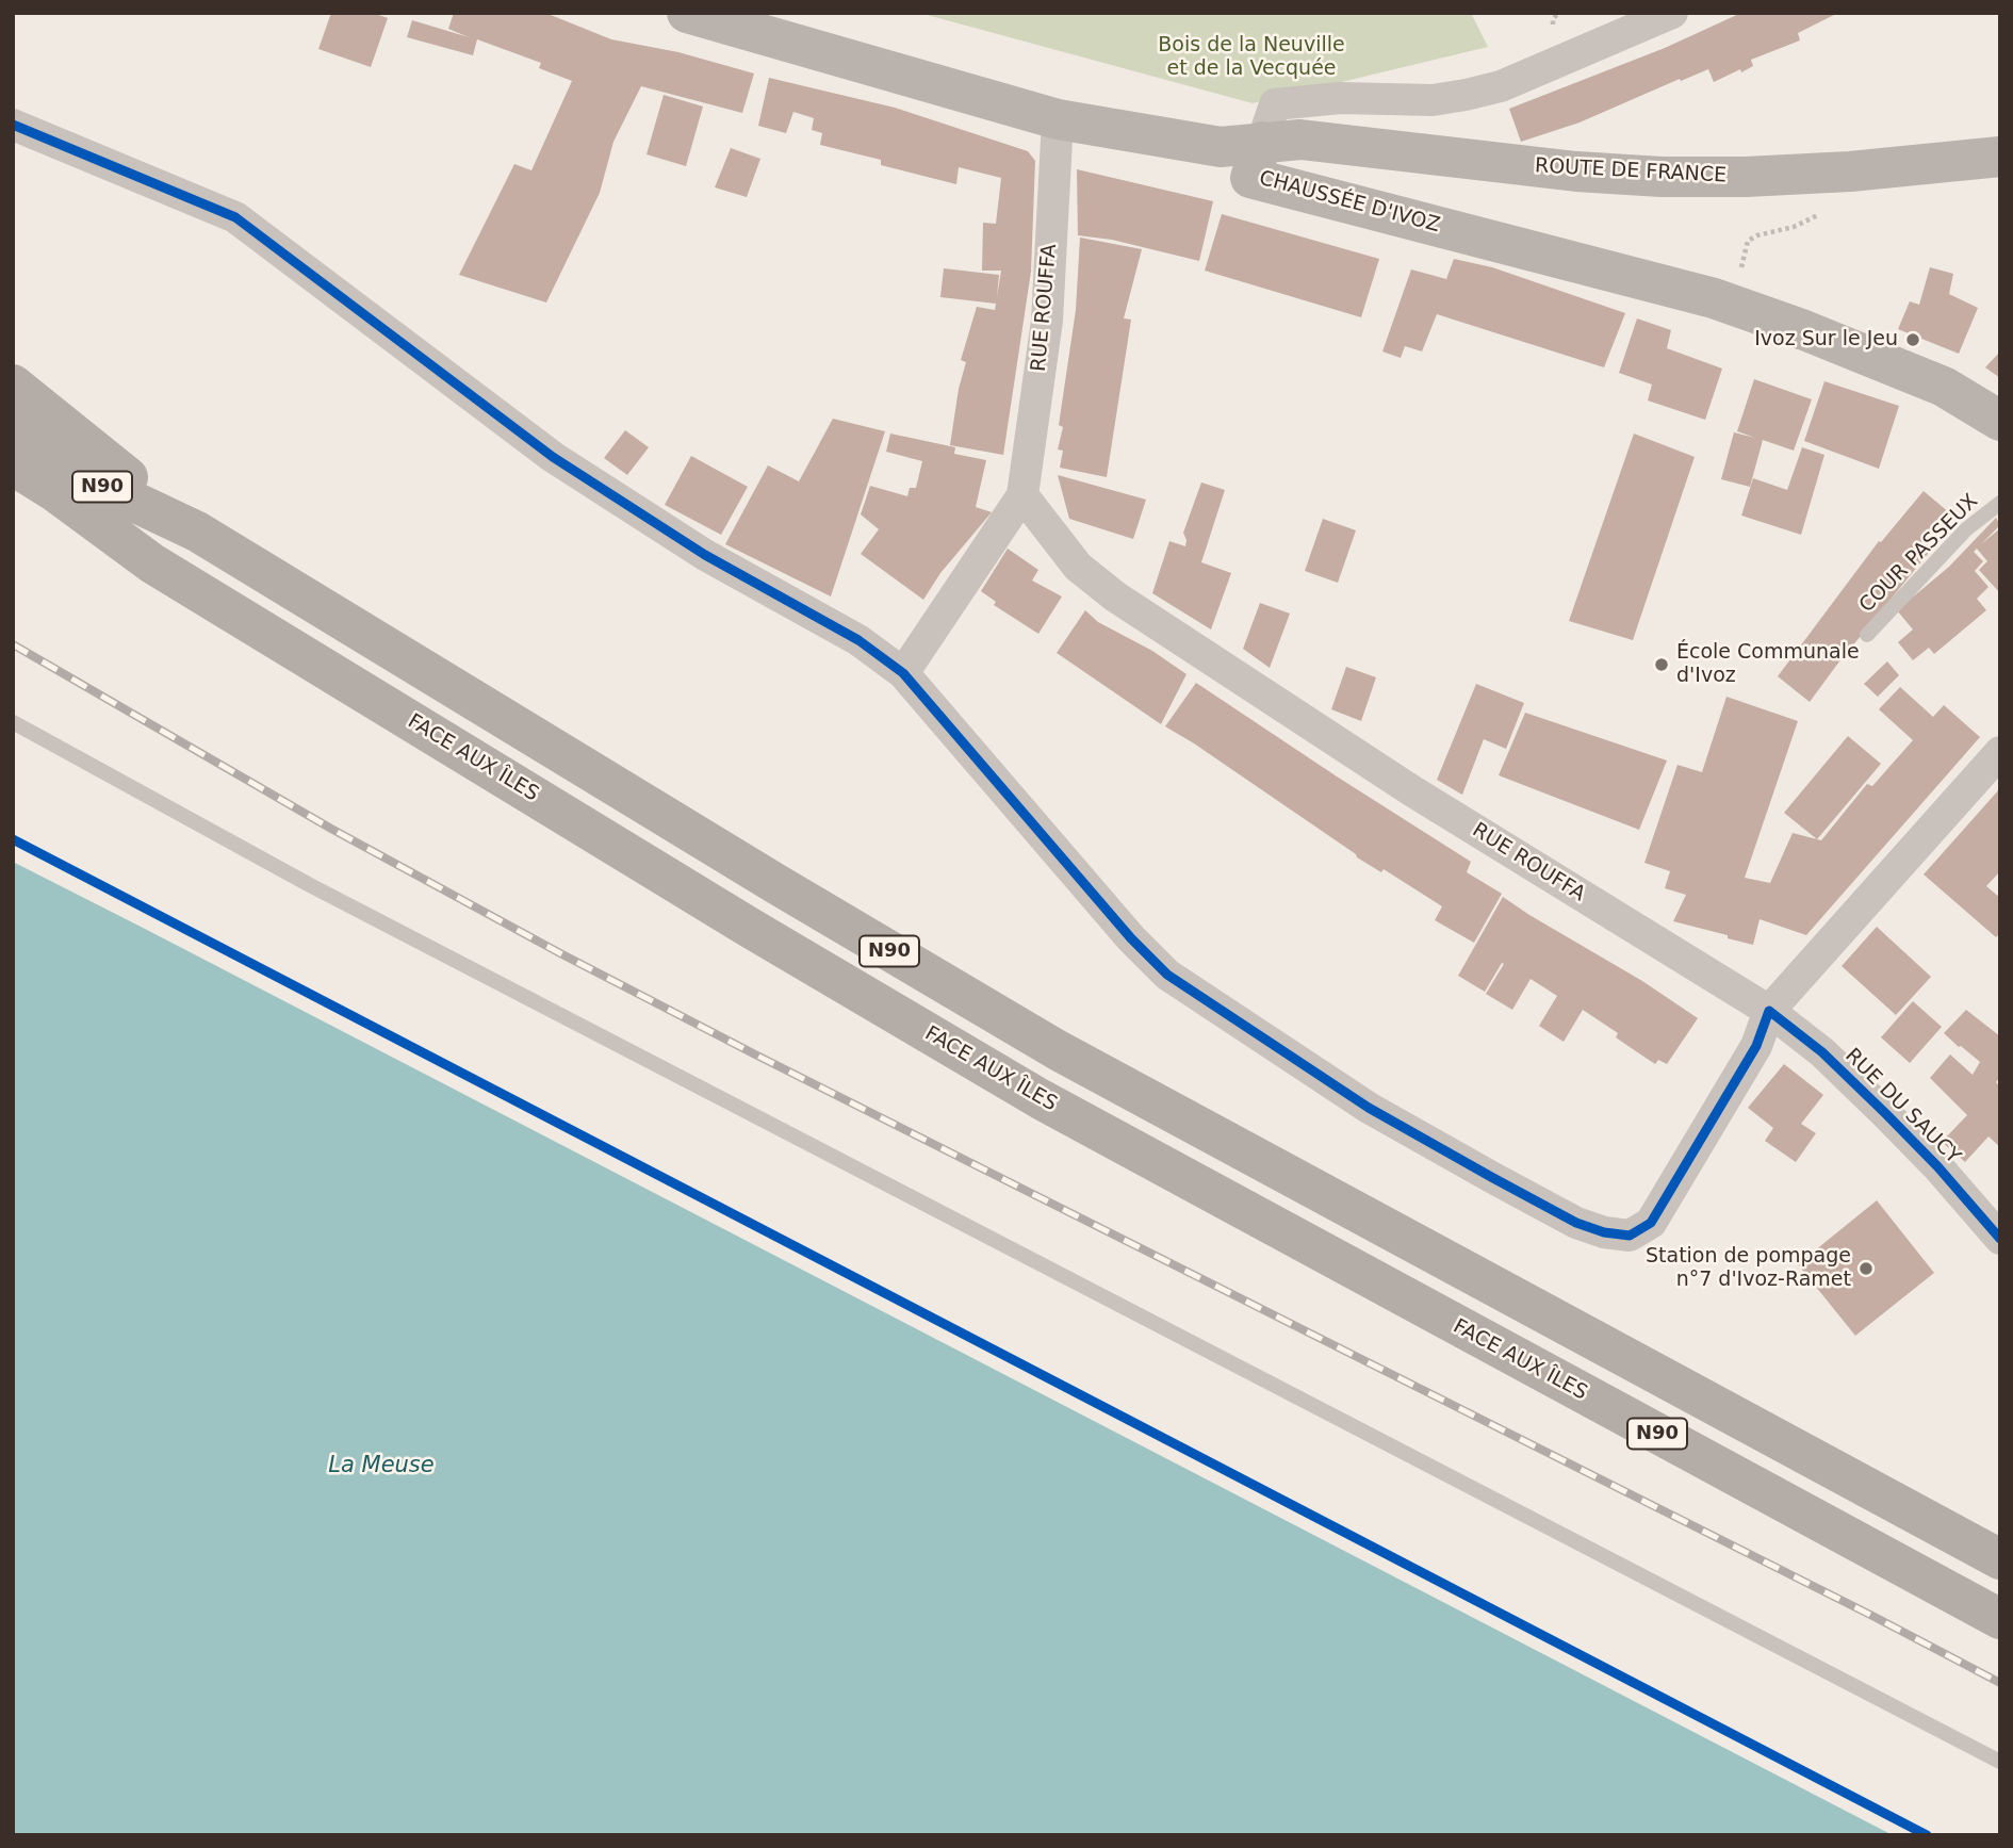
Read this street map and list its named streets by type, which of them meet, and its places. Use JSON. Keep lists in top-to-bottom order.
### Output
{
  "streets": {
    "highway": ["N90", "FACE AUX ÎLES"],
    "main road": ["ROUTE DE FRANCE", "CHAUSSÉE D'IVOZ"],
    "street": ["RUE ROUFFA", "RUE DU SAUCY"],
    "lane": ["COUR PASSEUX"]
  },
  "crossings": [
    ["ROUTE DE FRANCE", "CHAUSSÉE D'IVOZ"],
    ["CHAUSSÉE D'IVOZ", "RUE ROUFFA"],
    ["RUE ROUFFA", "RUE DU SAUCY"]
  ],
  "water": ["La Meuse"],
  "parks": ["Bois de la Neuville et de la Vecquée"],
  "places": ["Ivoz Sur le Jeu", "École Communale d'Ivoz", "Station de pompage n°7 d'Ivoz-Ramet"]
}
